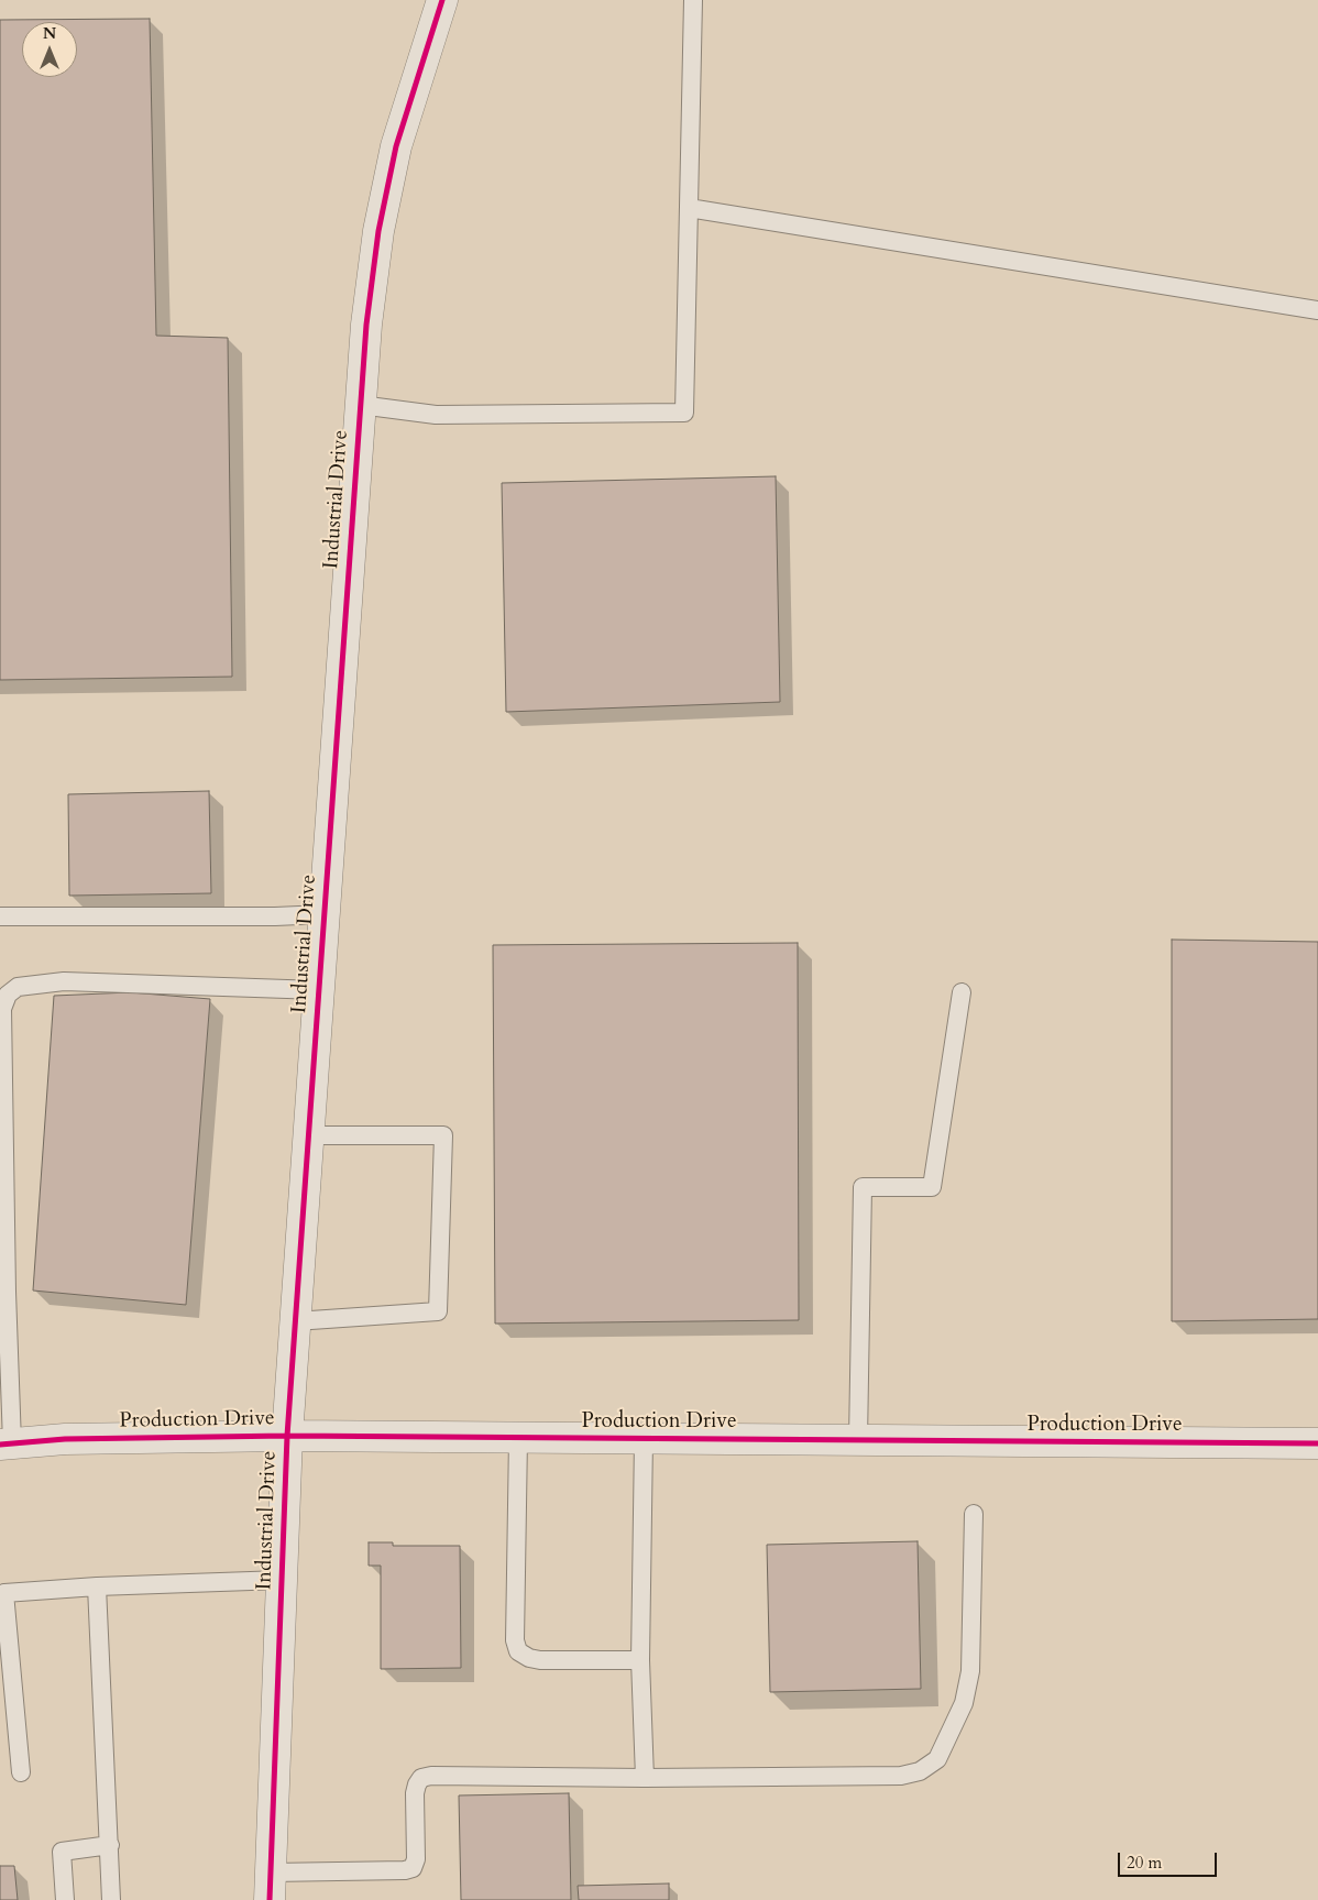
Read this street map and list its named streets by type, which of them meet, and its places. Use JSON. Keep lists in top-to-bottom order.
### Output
{
  "streets": {
    "street": ["Industrial Drive", "Production Drive"]
  },
  "crossings": [
    ["Industrial Drive", "Production Drive"]
  ],
  "scale_bar": "20 m",
  "north": "top"
}
